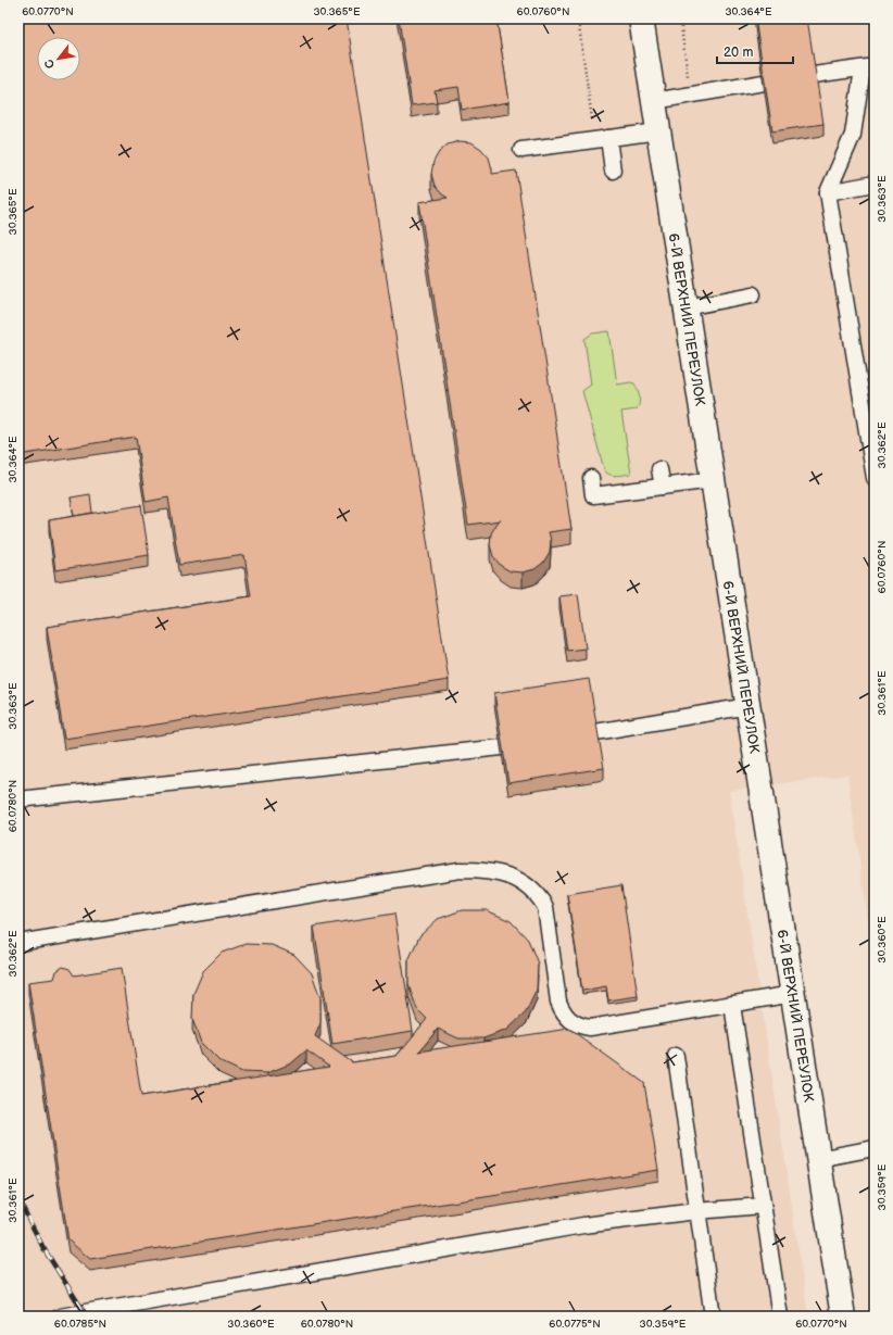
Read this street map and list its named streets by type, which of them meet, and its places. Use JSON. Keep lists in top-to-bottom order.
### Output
{
  "streets": {
    "street": ["6-Й ВЕРХНИЙ ПЕРЕУЛОК"]
  },
  "scale_bar": "20 m",
  "north": "bottom left",
  "coordinates": [
    "60.0770°N",
    "30.365°E",
    "60.0760°N",
    "30.364°E",
    "30.363°E",
    "30.362°E",
    "30.361°E",
    "60.0780°N",
    "30.360°E",
    "30.359°E",
    "60.0785°N",
    "60.0775°N"
  ]
}
